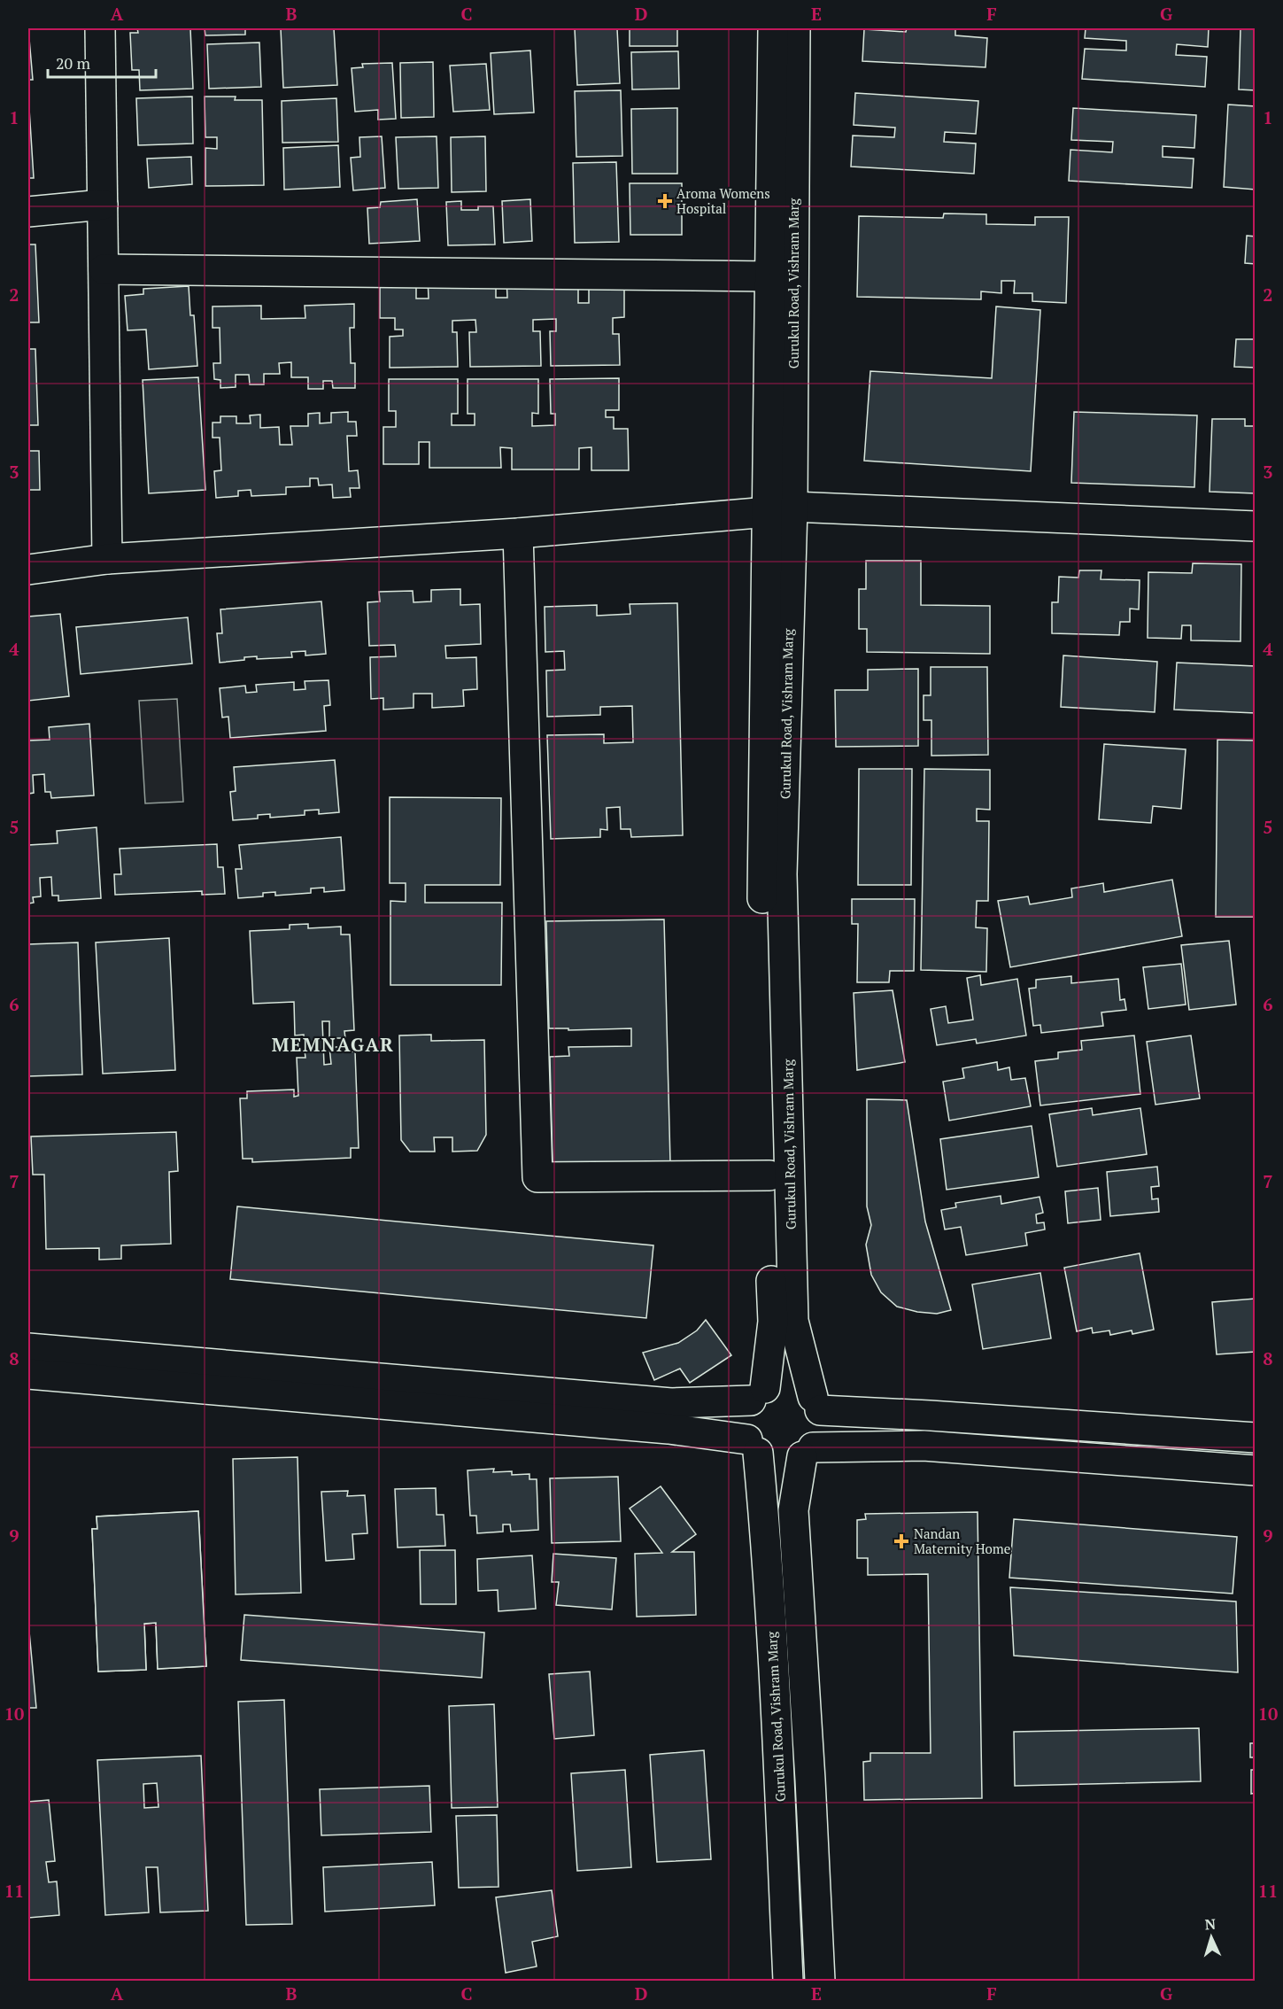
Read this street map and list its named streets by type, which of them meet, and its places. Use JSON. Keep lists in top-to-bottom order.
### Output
{
  "streets": {
    "street": ["Gurukul Road, Vishram Marg"]
  },
  "districts": ["MEMNAGAR"],
  "places": {
    "health": ["Aroma Womens Hospital", "Nandan Maternity Home"]
  },
  "scale_bar": "20 m",
  "north": "top",
  "grid": {
    "columns": [
      "A",
      "B",
      "C",
      "D",
      "E",
      "F",
      "G"
    ],
    "rows": [
      "1",
      "2",
      "3",
      "4",
      "5",
      "6",
      "7",
      "8",
      "9",
      "10",
      "11"
    ]
  }
}
